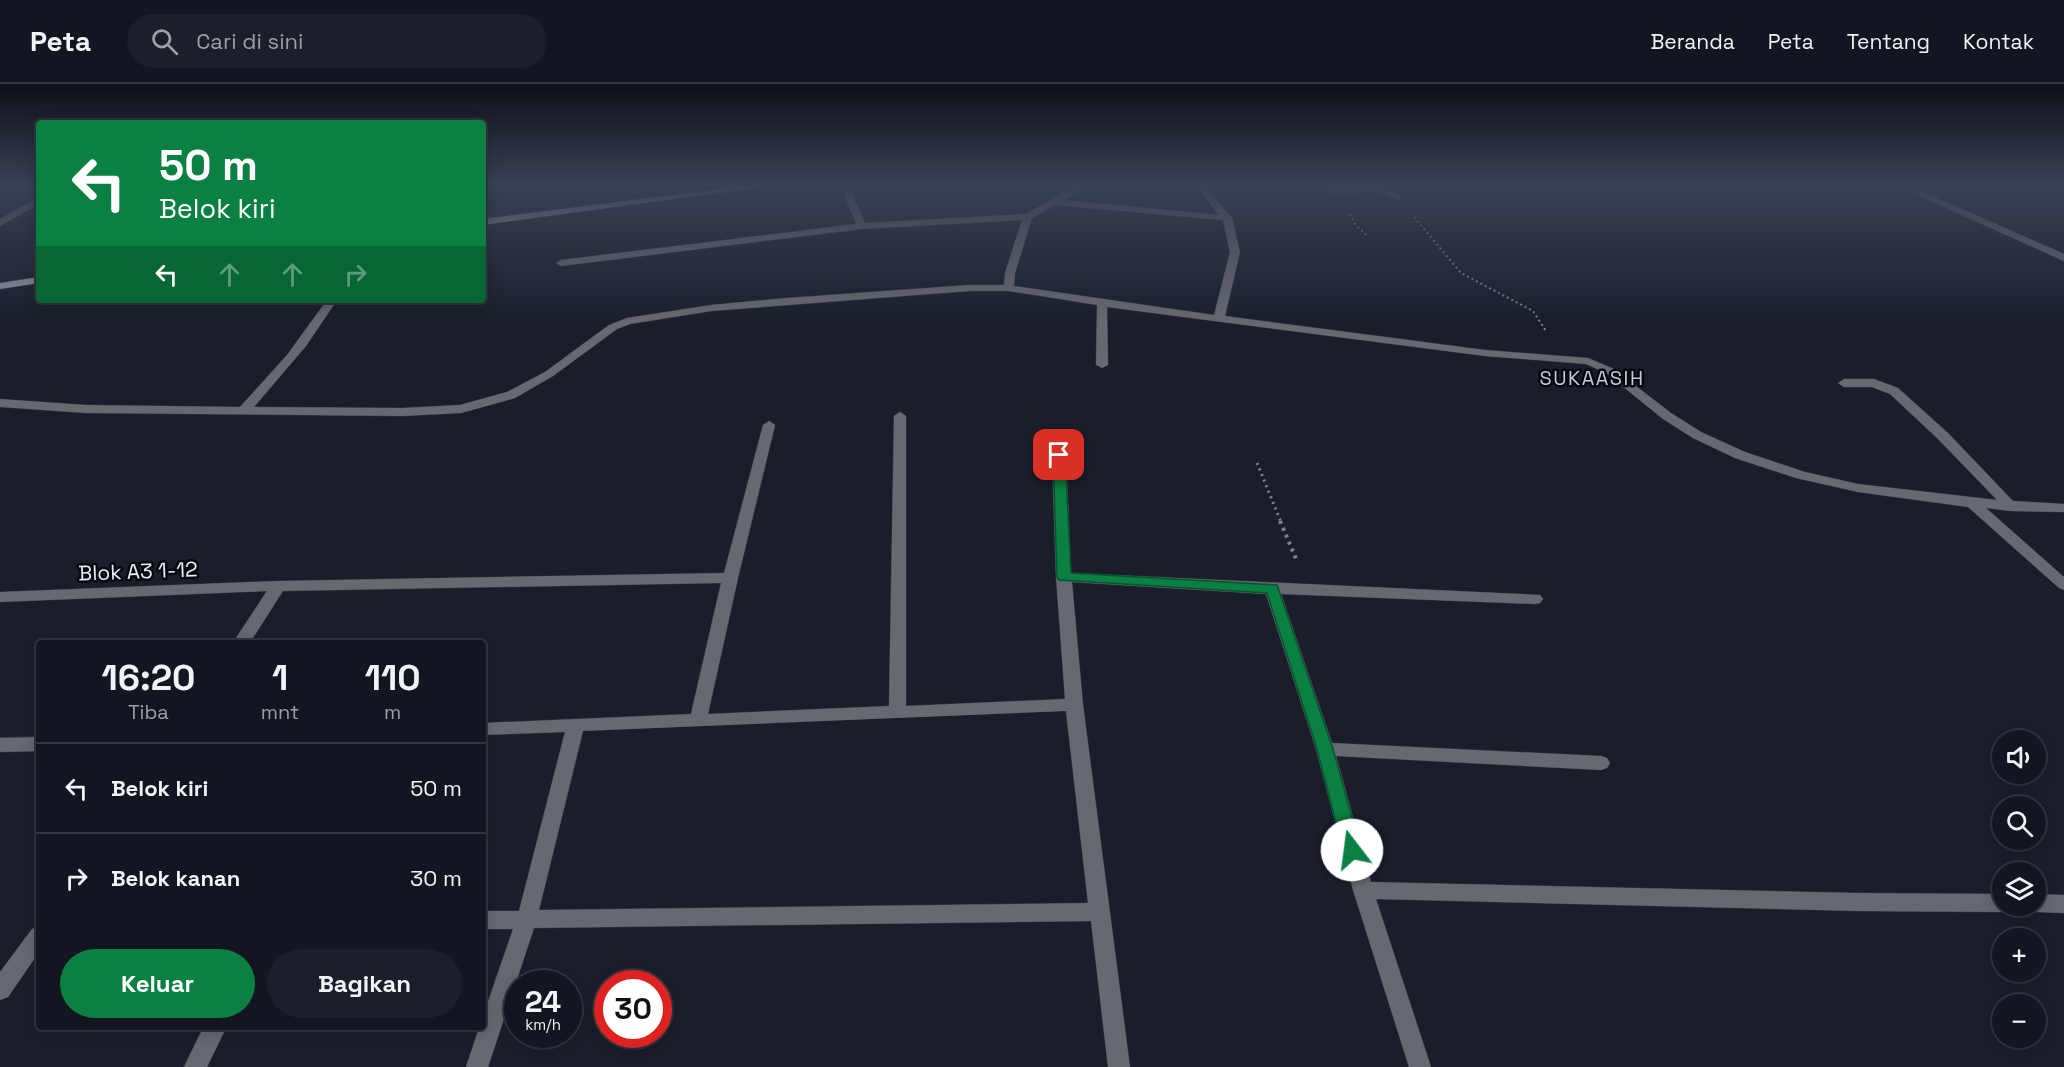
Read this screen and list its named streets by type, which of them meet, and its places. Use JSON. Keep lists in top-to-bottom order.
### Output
{
  "streets": {
    "street": ["Blok A3 1-12"]
  },
  "districts": ["SUKAASIH"],
  "page": {
    "header": "Peta",
    "search": "Cari di sini",
    "nav": [
      "Beranda",
      "Peta",
      "Tentang",
      "Kontak"
    ],
    "turn": ["50 m", "Belok kiri"],
    "eta": [
      "16:20",
      "Tiba",
      "1",
      "mnt",
      "110",
      "m"
    ],
    "map_buttons": ["+", "−"],
    "list": [
      {
        "name": "Belok kiri",
        "value": "50 m"
      },
      {
        "name": "Belok kanan",
        "value": "30 m"
      }
    ],
    "buttons": ["Keluar", "Bagikan"],
    "speed": "24 km/h",
    "limit": "30"
  }
}
